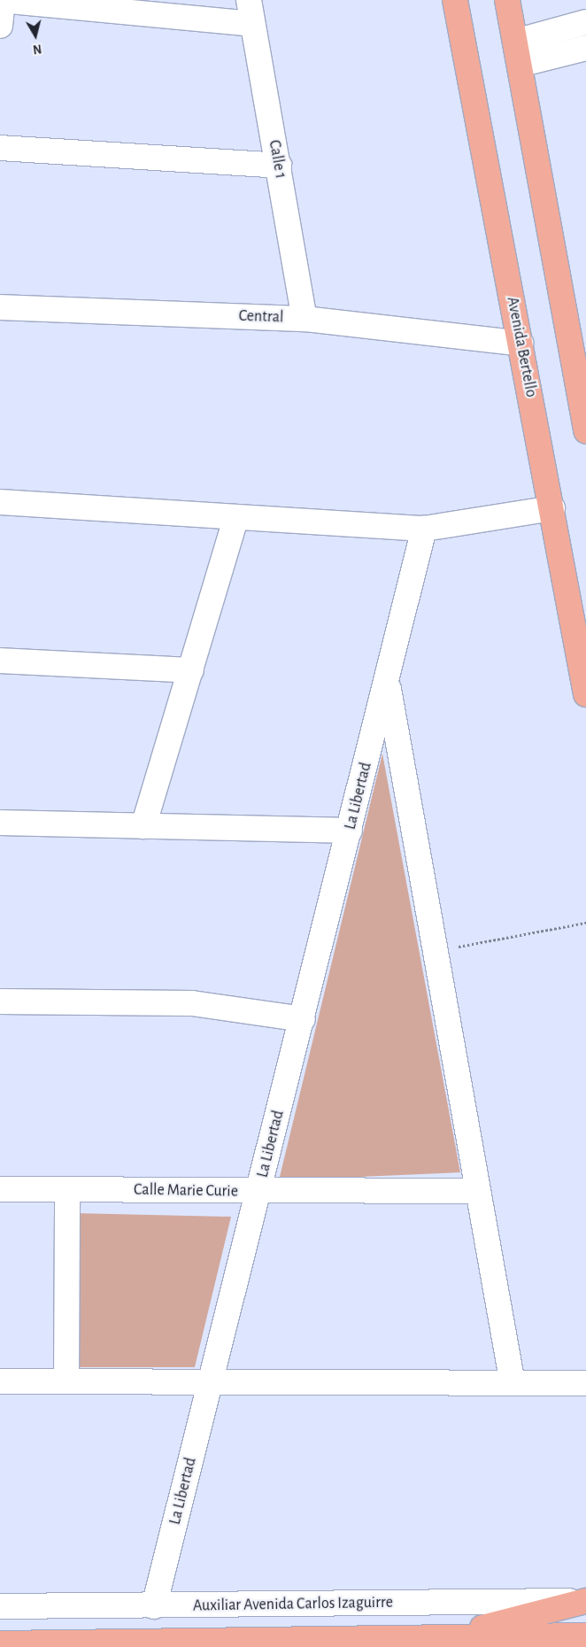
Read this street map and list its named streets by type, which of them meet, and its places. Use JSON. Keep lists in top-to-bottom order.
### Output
{
  "streets": {
    "main road": ["Avenida Bertello"],
    "street": [
      "Calle 1",
      "Central",
      "La Libertad",
      "Calle Marie Curie",
      "Auxiliar Avenida Carlos Izaguirre"
    ]
  },
  "crossings": [
    ["Calle 1", "Central"],
    ["Central", "Avenida Bertello"],
    ["La Libertad", "Calle Marie Curie"],
    ["La Libertad", "Auxiliar Avenida Carlos Izaguirre"]
  ],
  "north": "bottom"
}
